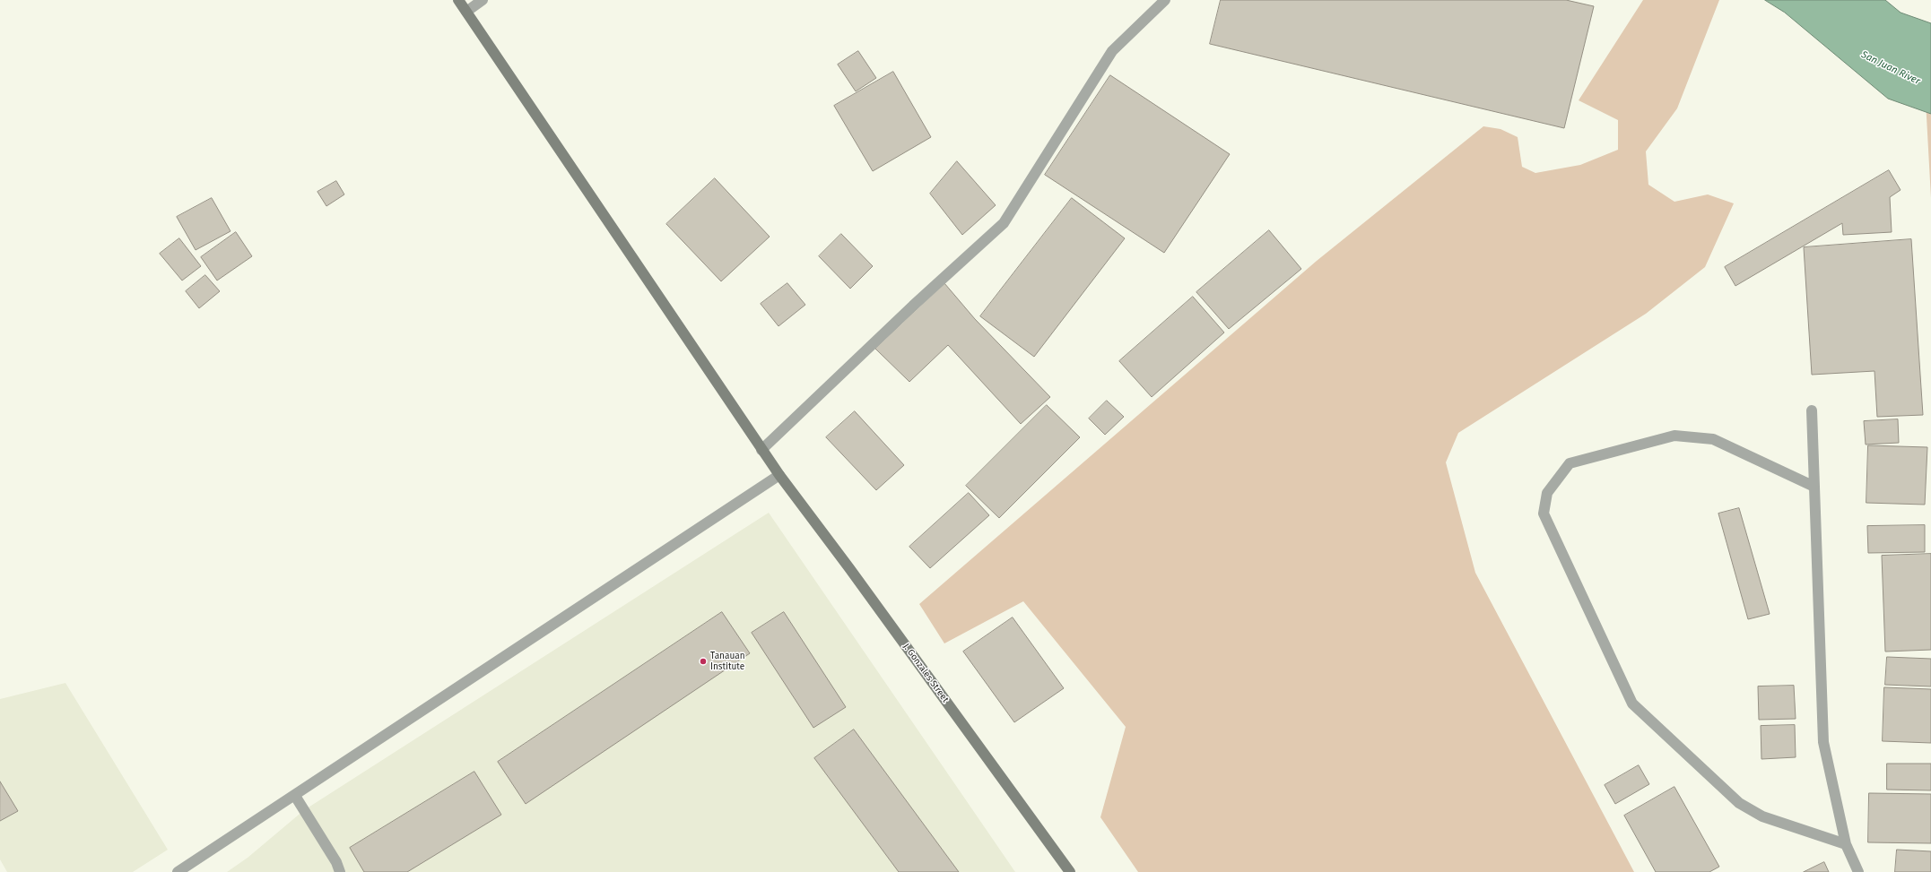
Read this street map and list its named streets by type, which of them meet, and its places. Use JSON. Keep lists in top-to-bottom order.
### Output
{
  "streets": {
    "main road": ["J. Gonzales Street"]
  },
  "water": ["San Juan River"],
  "places": ["Tanauan Institute"]
}
